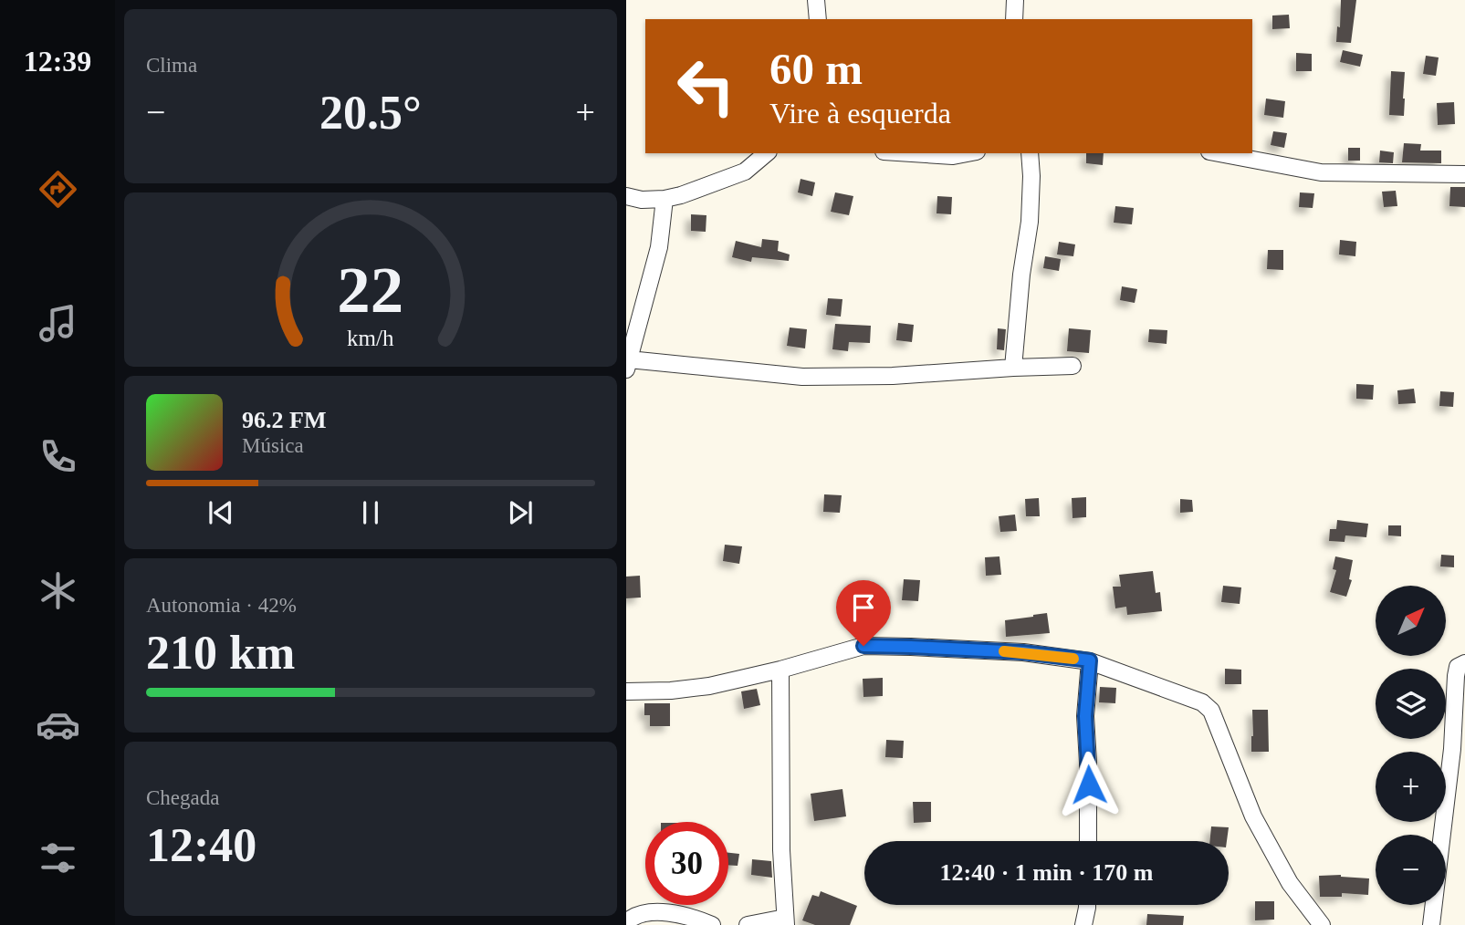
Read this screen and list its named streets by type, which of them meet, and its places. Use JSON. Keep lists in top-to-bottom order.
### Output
{
  "north": "top right",
  "page": {
    "tabs": "12:39",
    "tile": [
      "Clima",
      ["Autonomia · 42%", "210 km"],
      ["Chegada", "12:40"]
    ],
    "turn": ["60 m", "Vire à esquerda"],
    "heat": ["−", "20.5°", "+"],
    "song": ["96.2 FM", "Música"],
    "map_buttons": ["+", "−"],
    "limit": "30",
    "trip": "12:40 · 1 min · 170 m",
    "gauge": ["22", "km/h"]
  }
}
